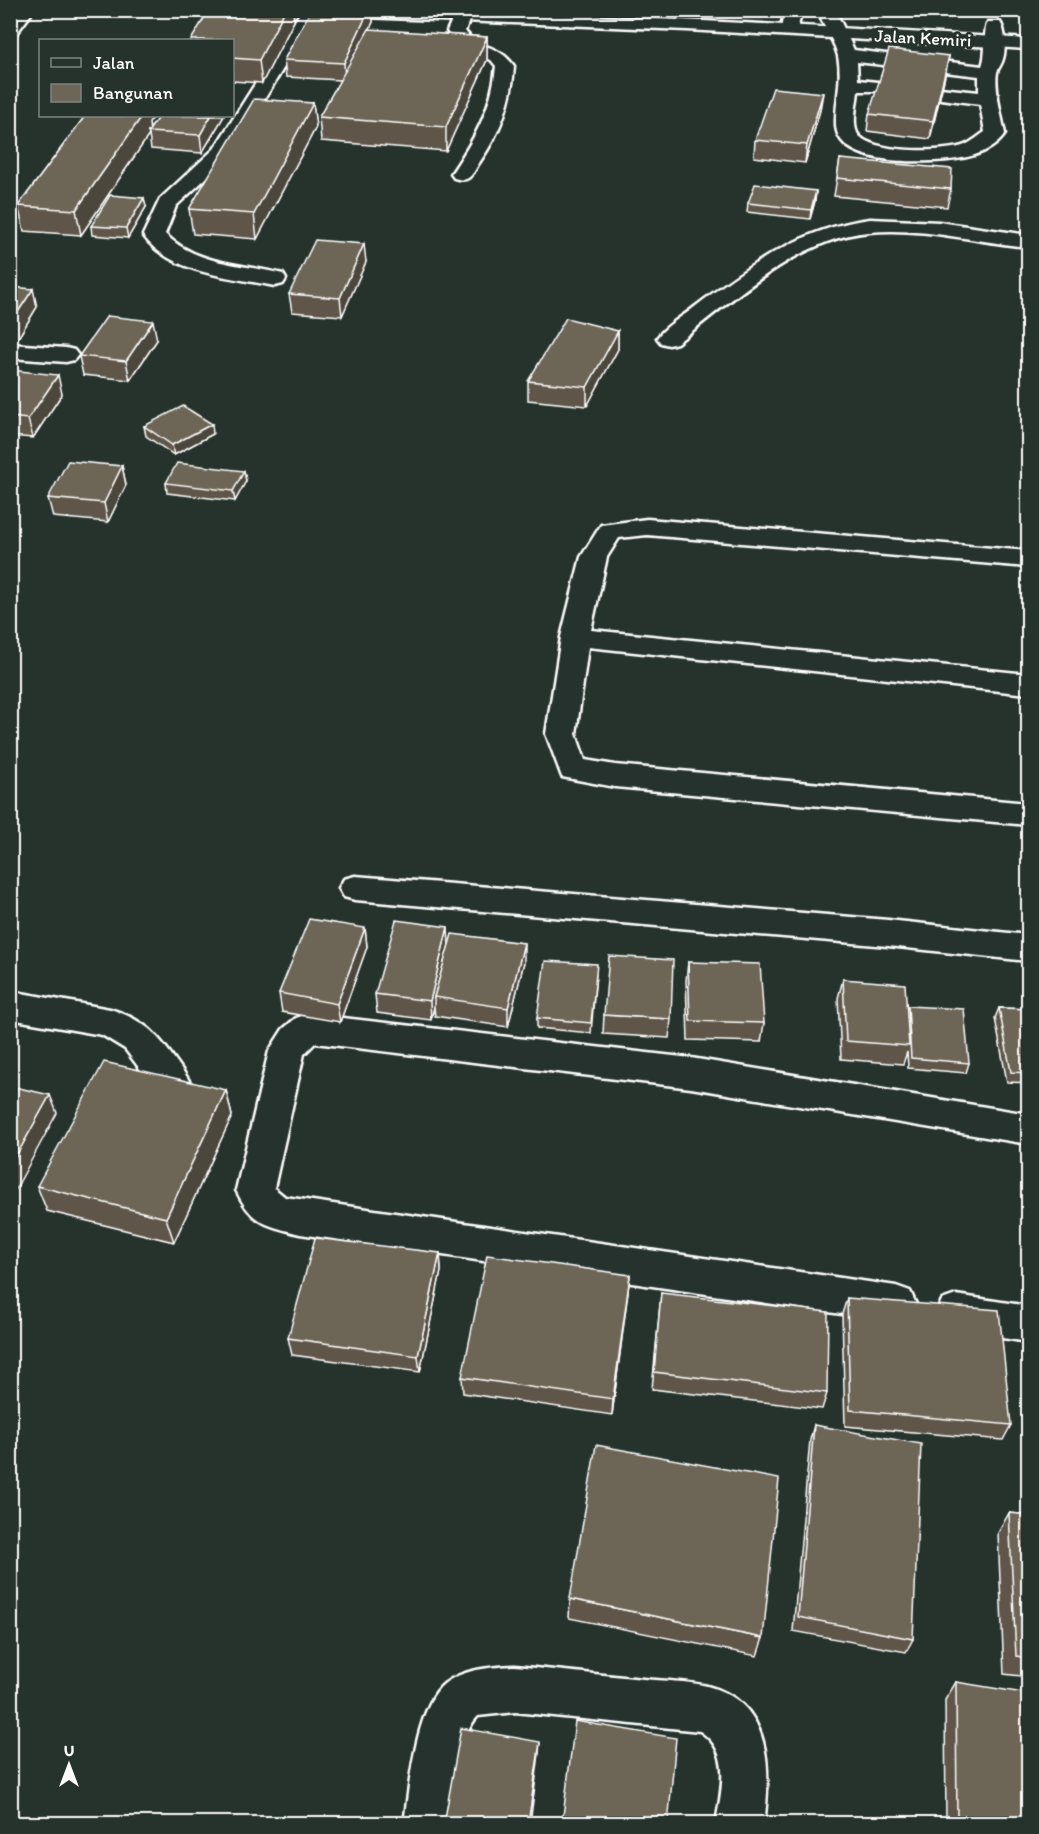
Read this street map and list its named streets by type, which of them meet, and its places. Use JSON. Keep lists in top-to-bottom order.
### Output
{
  "streets": {
    "main road": ["Jalan Kemiri"]
  },
  "legend": ["Jalan", "Bangunan"],
  "north": "top"
}
